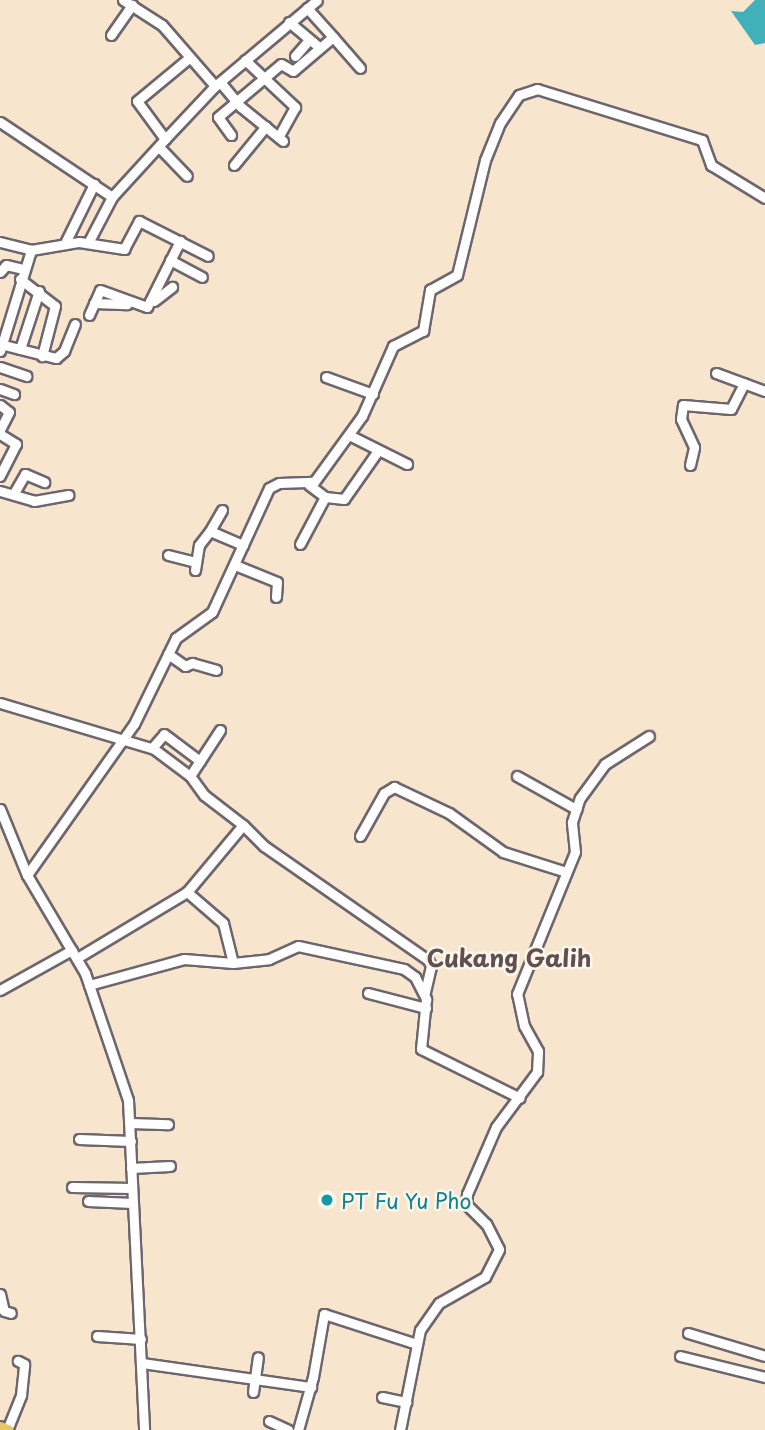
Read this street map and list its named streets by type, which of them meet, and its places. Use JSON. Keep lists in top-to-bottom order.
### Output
{
  "districts": ["Cukang Galih"],
  "places": ["PT Fu Yu Pho"]
}
